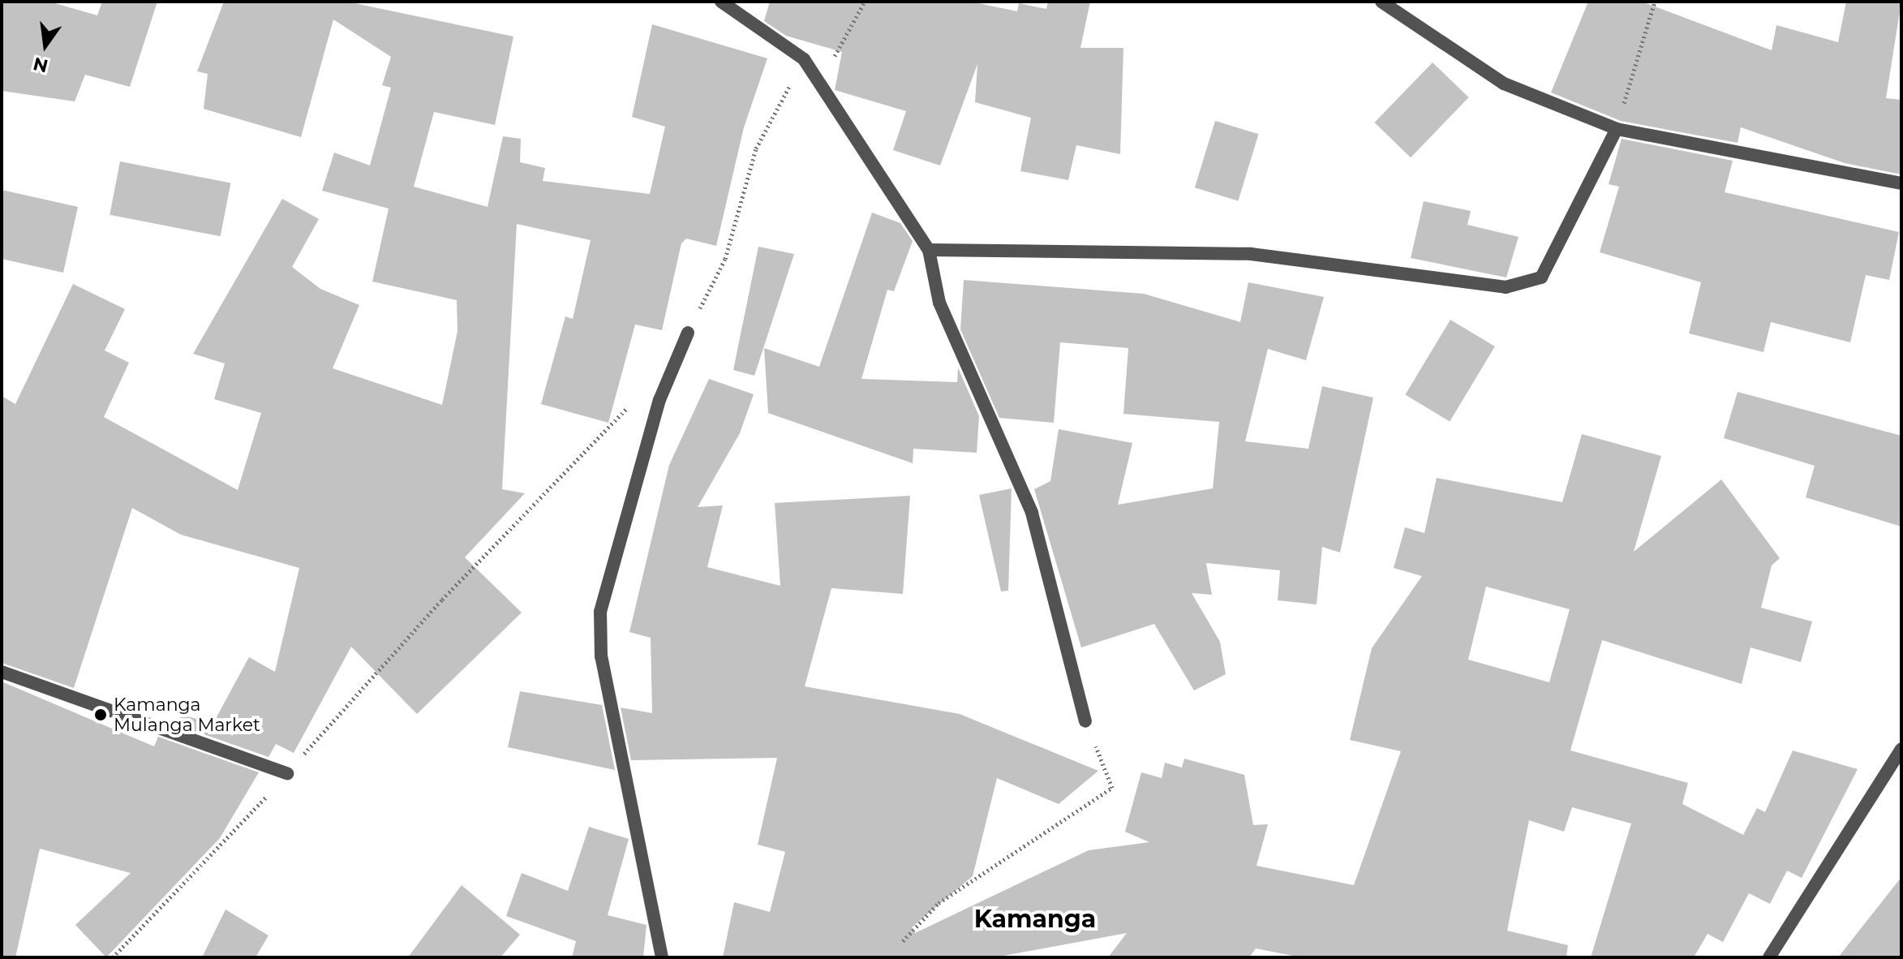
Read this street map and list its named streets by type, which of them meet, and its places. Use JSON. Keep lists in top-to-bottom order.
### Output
{
  "districts": ["Kamanga"],
  "places": ["Kamanga Mulanga Market"],
  "north": "bottom"
}
